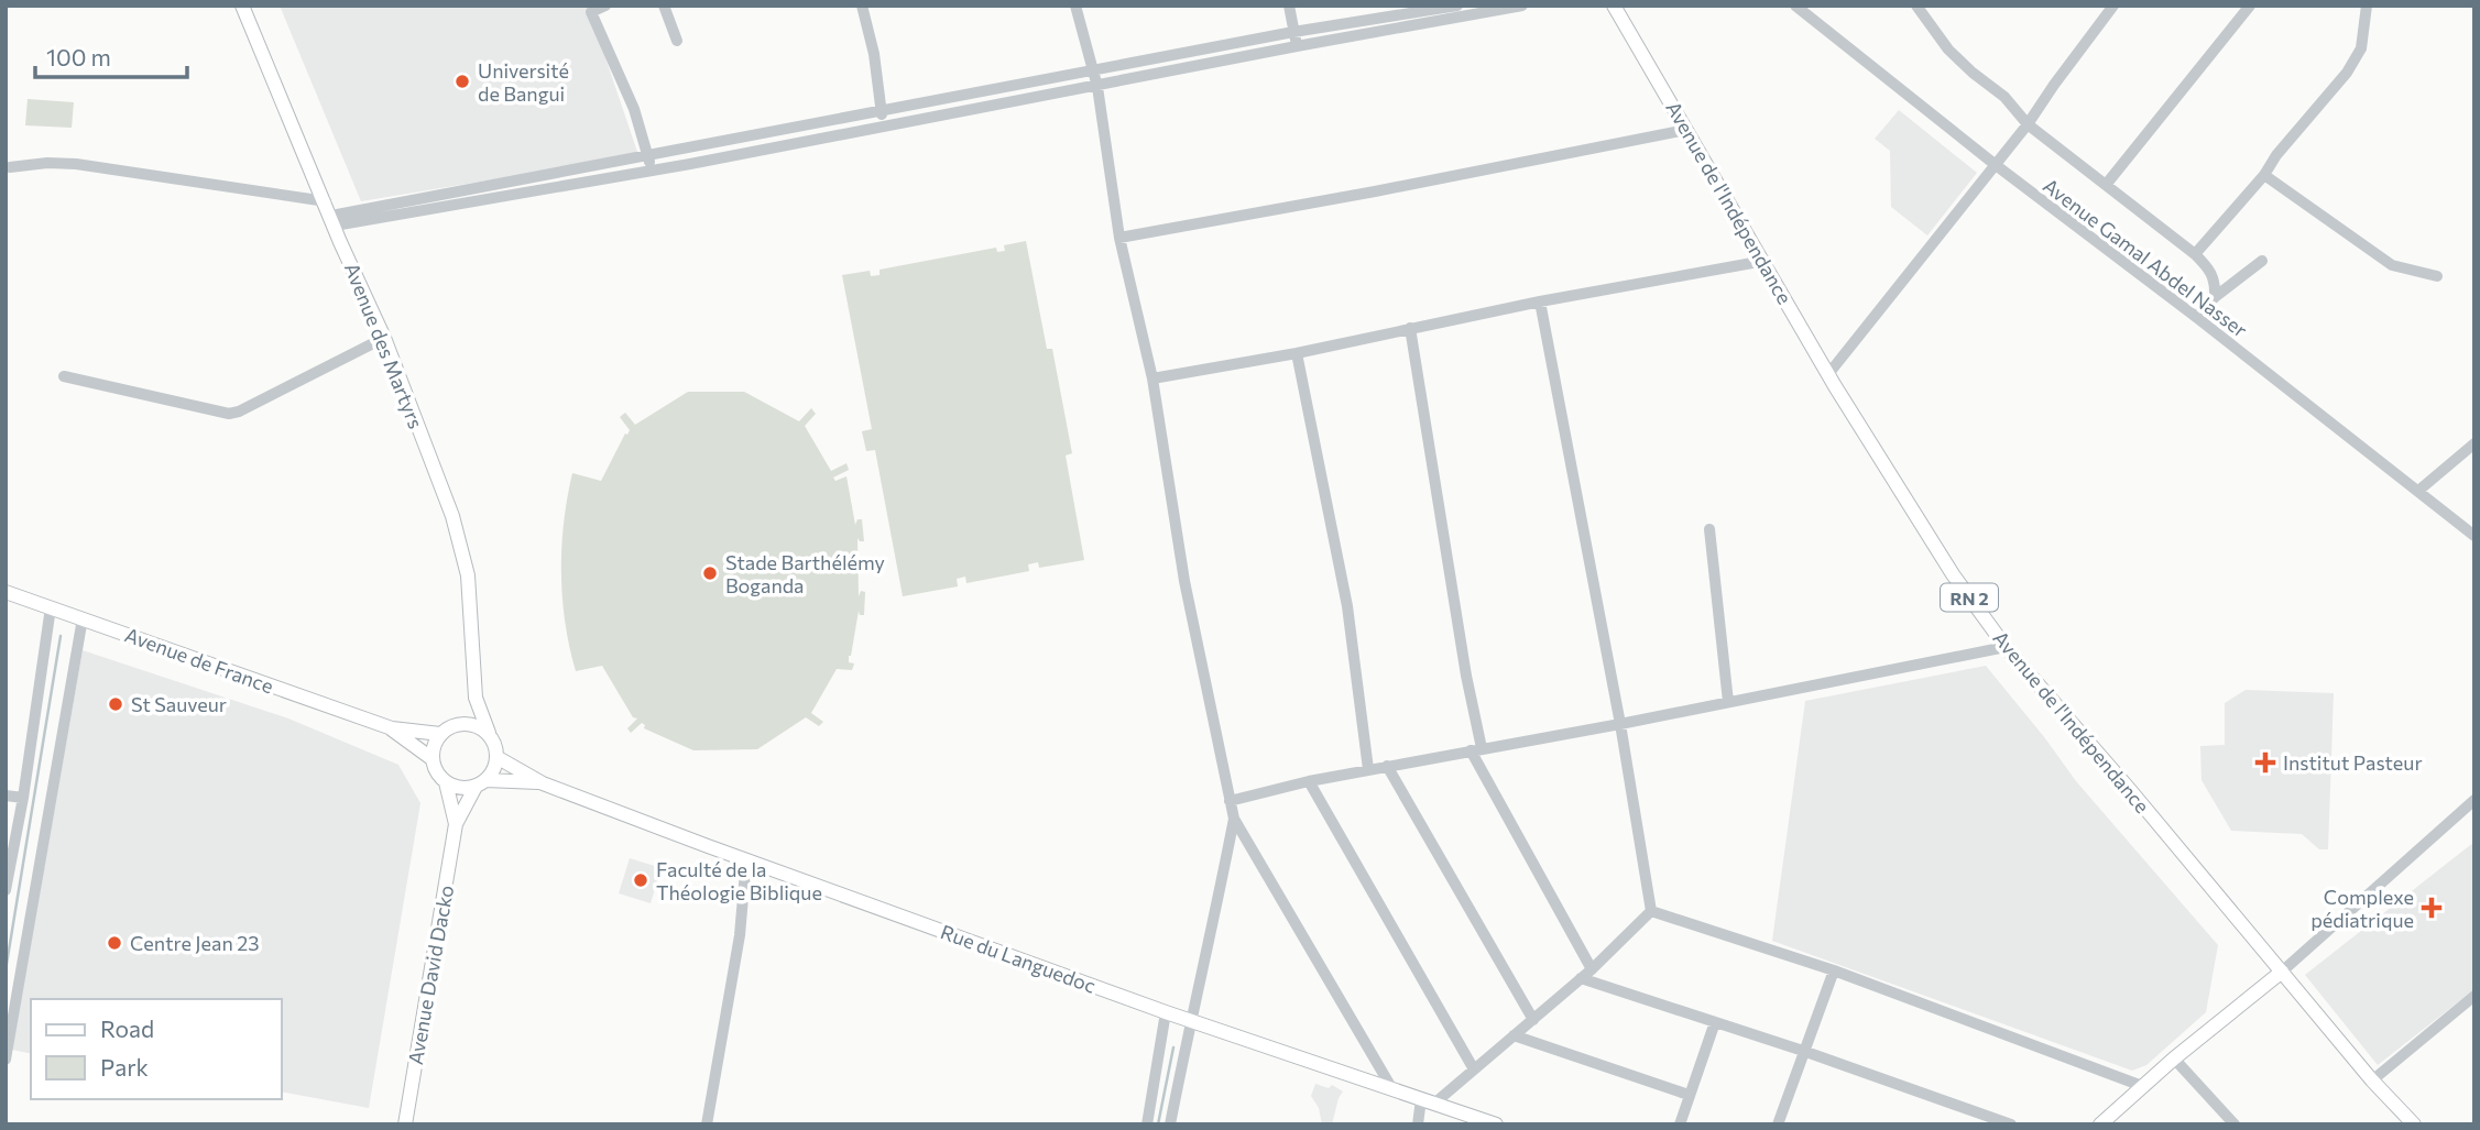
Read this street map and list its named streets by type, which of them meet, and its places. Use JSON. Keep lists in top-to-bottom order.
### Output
{
  "streets": {
    "main road": [
      "Avenue de l'Indépendance",
      "Avenue des Martyrs",
      "RN 2",
      "Avenue de France",
      "Rue du Languedoc",
      "Avenue David Dacko"
    ],
    "street": ["Avenue Gamal Abdel Nasser"]
  },
  "crossings": [
    ["Avenue des Martyrs", "Avenue de France"],
    ["Avenue des Martyrs", "Rue du Languedoc"],
    ["Avenue des Martyrs", "Avenue David Dacko"],
    ["Avenue de France", "Rue du Languedoc"],
    ["Avenue de France", "Avenue David Dacko"],
    ["Rue du Languedoc", "Avenue David Dacko"]
  ],
  "places": {
    "other": [
      "Université de Bangui",
      "Stade Barthélémy Boganda",
      "St Sauveur",
      "Faculté de la Théologie Biblique",
      "Centre Jean 23"
    ],
    "health": ["Institut Pasteur", "Complexe pédiatrique"]
  },
  "legend": ["Road", "Park"],
  "scale_bar": "100 m"
}
